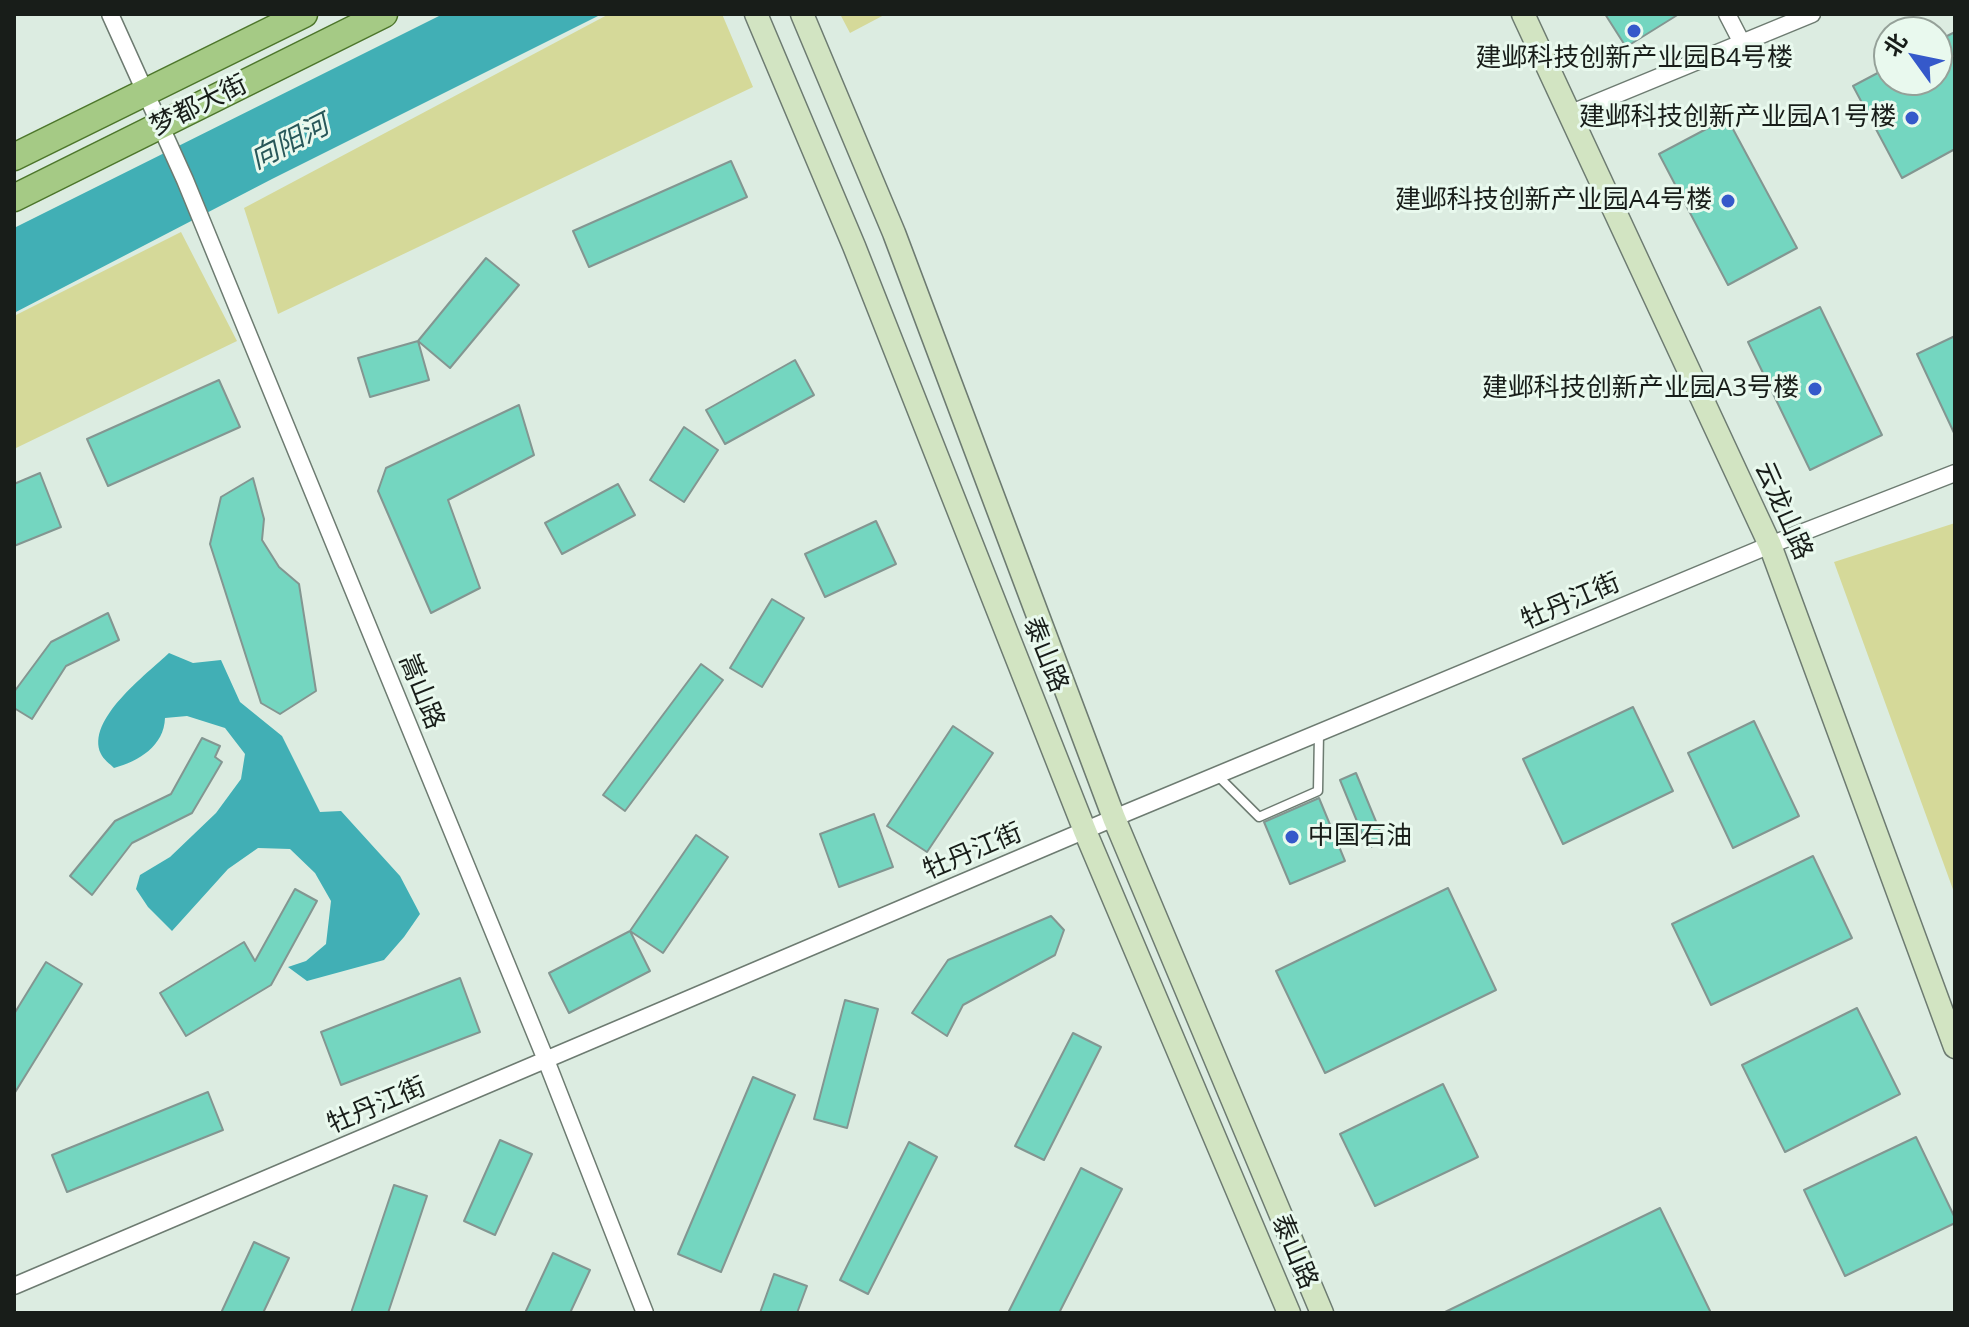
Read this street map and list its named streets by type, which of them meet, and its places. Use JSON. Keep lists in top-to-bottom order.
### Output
{
  "streets": {
    "main road": ["梦都大街"],
    "street": [
      "云龙山路",
      "牡丹江街",
      "泰山路",
      "嵩山路"
    ]
  },
  "crossings": [
    ["梦都大街", "嵩山路"],
    ["云龙山路", "牡丹江街"],
    ["牡丹江街", "泰山路"],
    ["牡丹江街", "嵩山路"]
  ],
  "water": ["向阳河"],
  "places": [
    "建邺科技创新产业园B4号楼",
    "建邺科技创新产业园A1号楼",
    "建邺科技创新产业园A4号楼",
    "建邺科技创新产业园A3号楼",
    "中国石油"
  ],
  "north": "top left"
}
